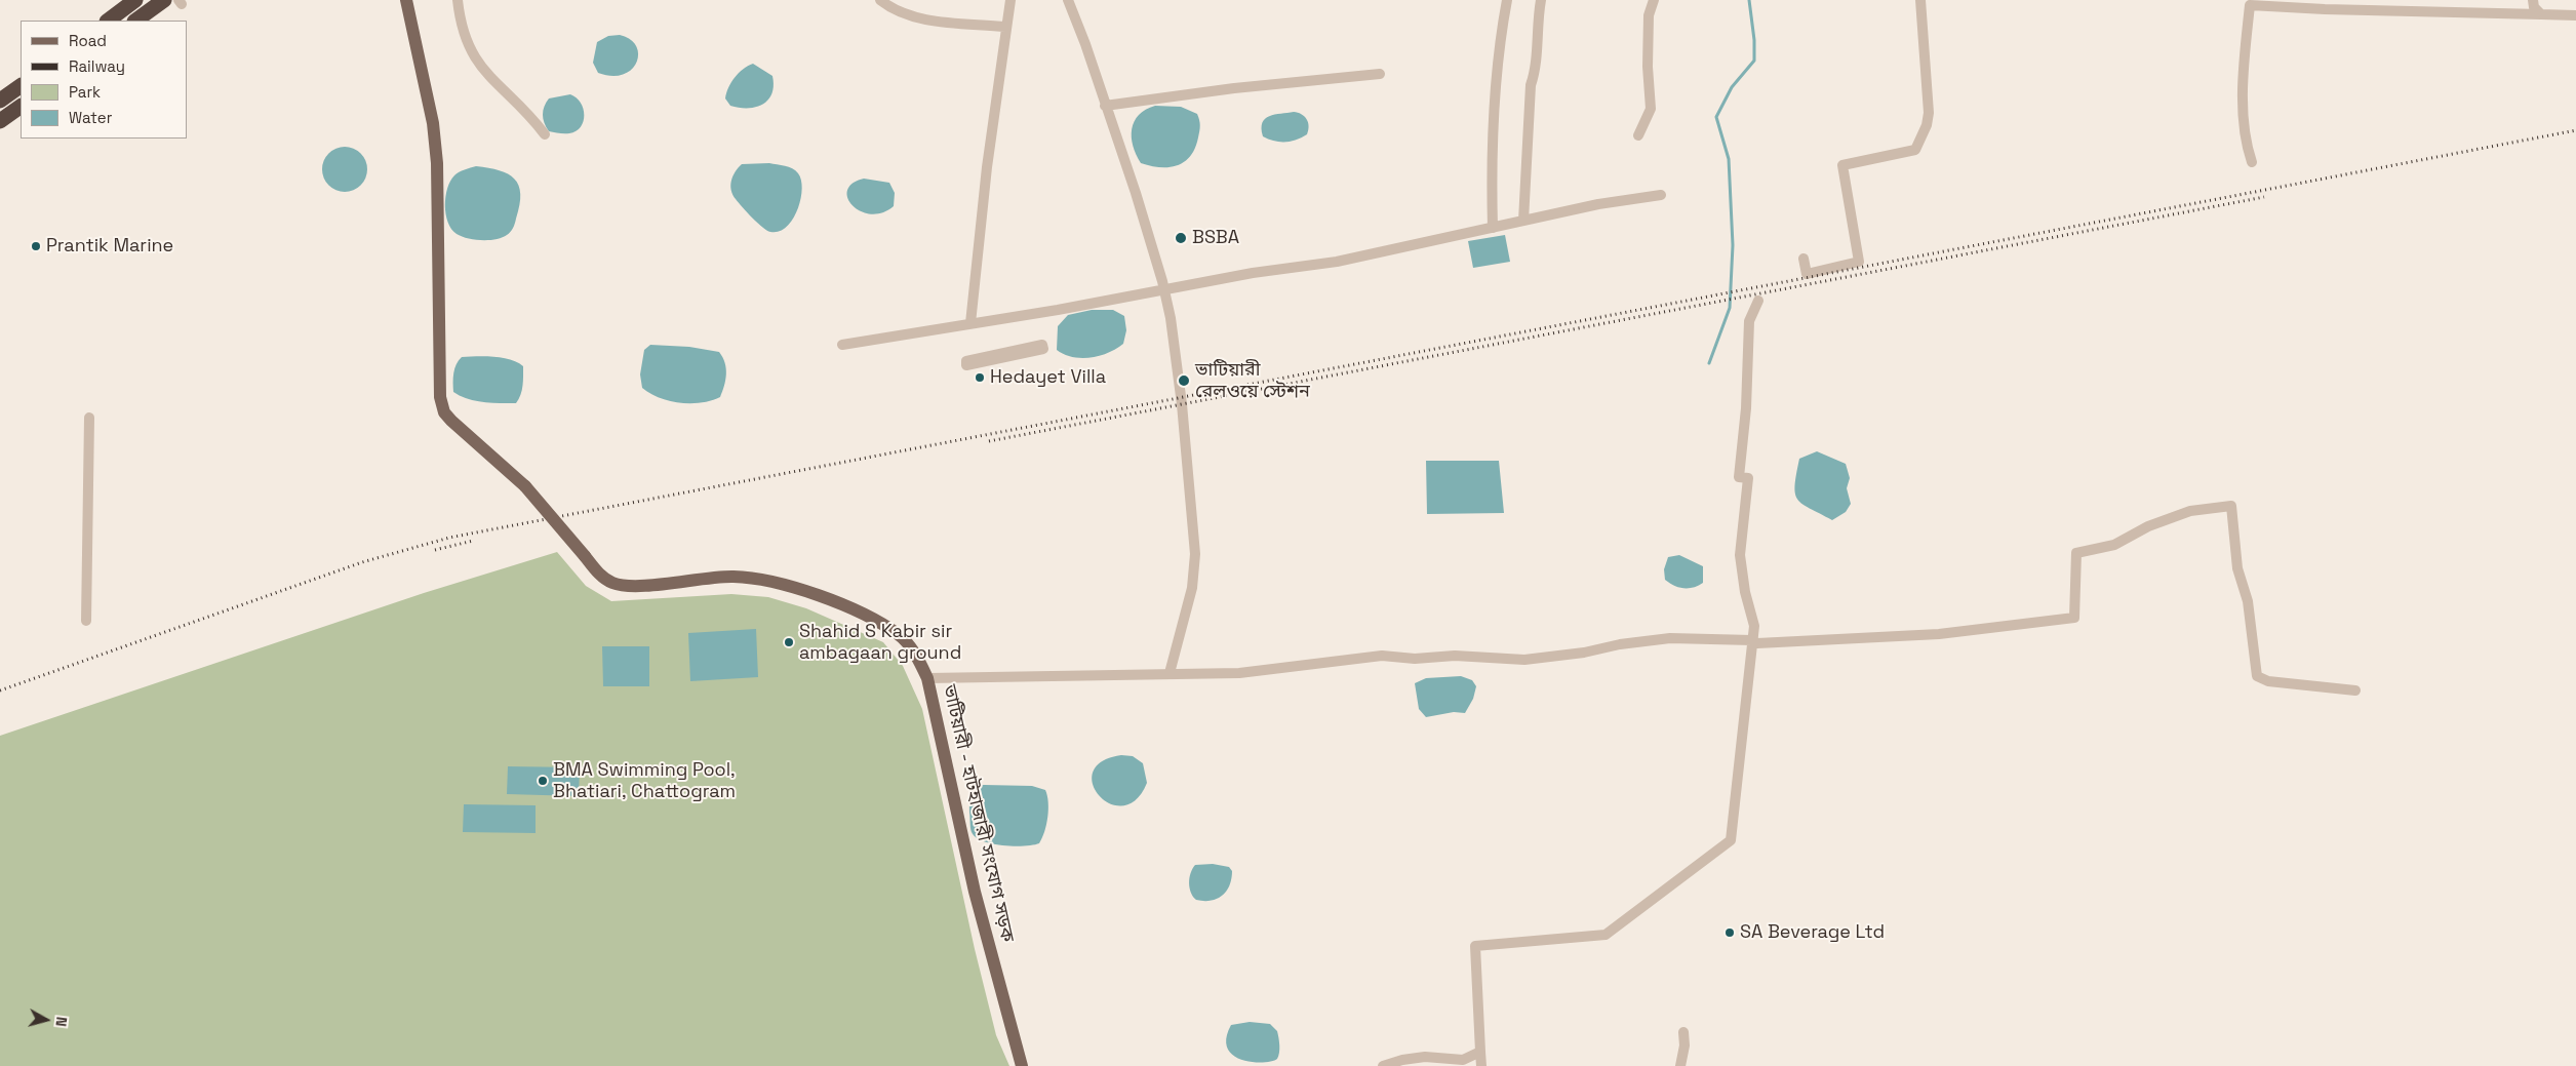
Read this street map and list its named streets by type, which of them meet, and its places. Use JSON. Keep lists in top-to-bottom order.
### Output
{
  "streets": {
    "main road": ["ভাটিয়ারী - হাটহাজারী সংযোগ সড়ক"]
  },
  "places": [
    "BSBA",
    "Prantik Marine",
    "Hedayet Villa",
    "ভাটিয়ারী রেলওয়ে স্টেশন",
    "Shahid S Kabir sir ambagaan ground",
    "BMA Swimming Pool, Bhatiari, Chattogram",
    "SA Beverage Ltd"
  ],
  "legend": [
    "Road",
    "Railway",
    "Park",
    "Water"
  ],
  "north": "right"
}
